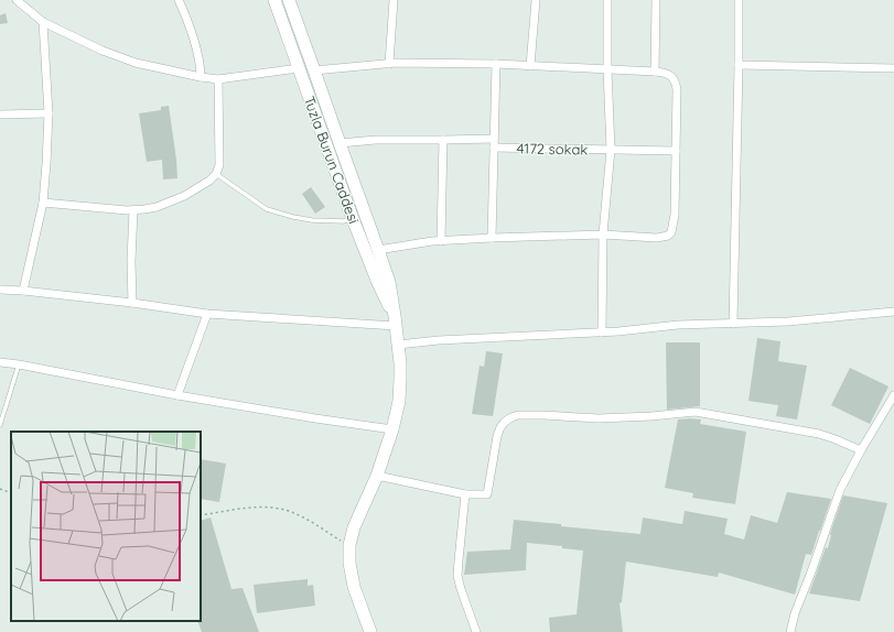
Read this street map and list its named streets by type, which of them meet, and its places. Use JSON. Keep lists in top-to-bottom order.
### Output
{
  "streets": {
    "main road": ["Tuzla Burun Caddesi"],
    "street": ["4172 sokak"]
  },
  "crossings": [
    ["4172 sokak", "Tuzla Burun Caddesi"]
  ]
}
